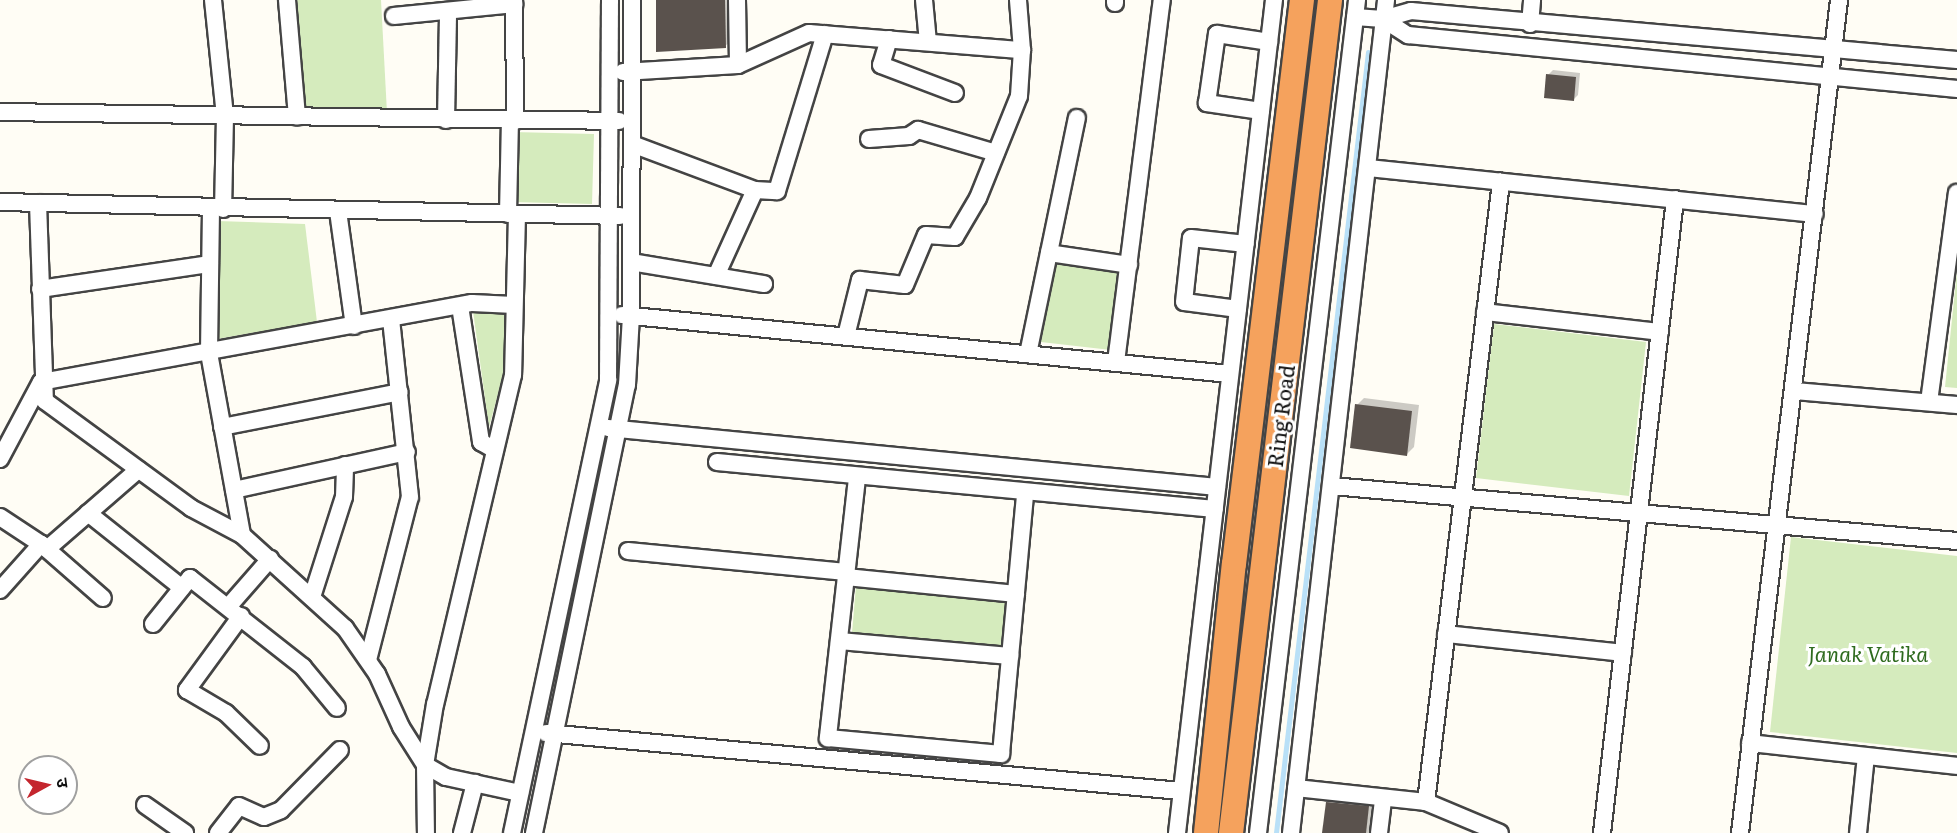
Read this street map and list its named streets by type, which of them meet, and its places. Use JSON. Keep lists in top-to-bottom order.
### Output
{
  "streets": {
    "highway": ["Ring Road"]
  },
  "parks": ["Janak Vatika"],
  "north": "right"
}
